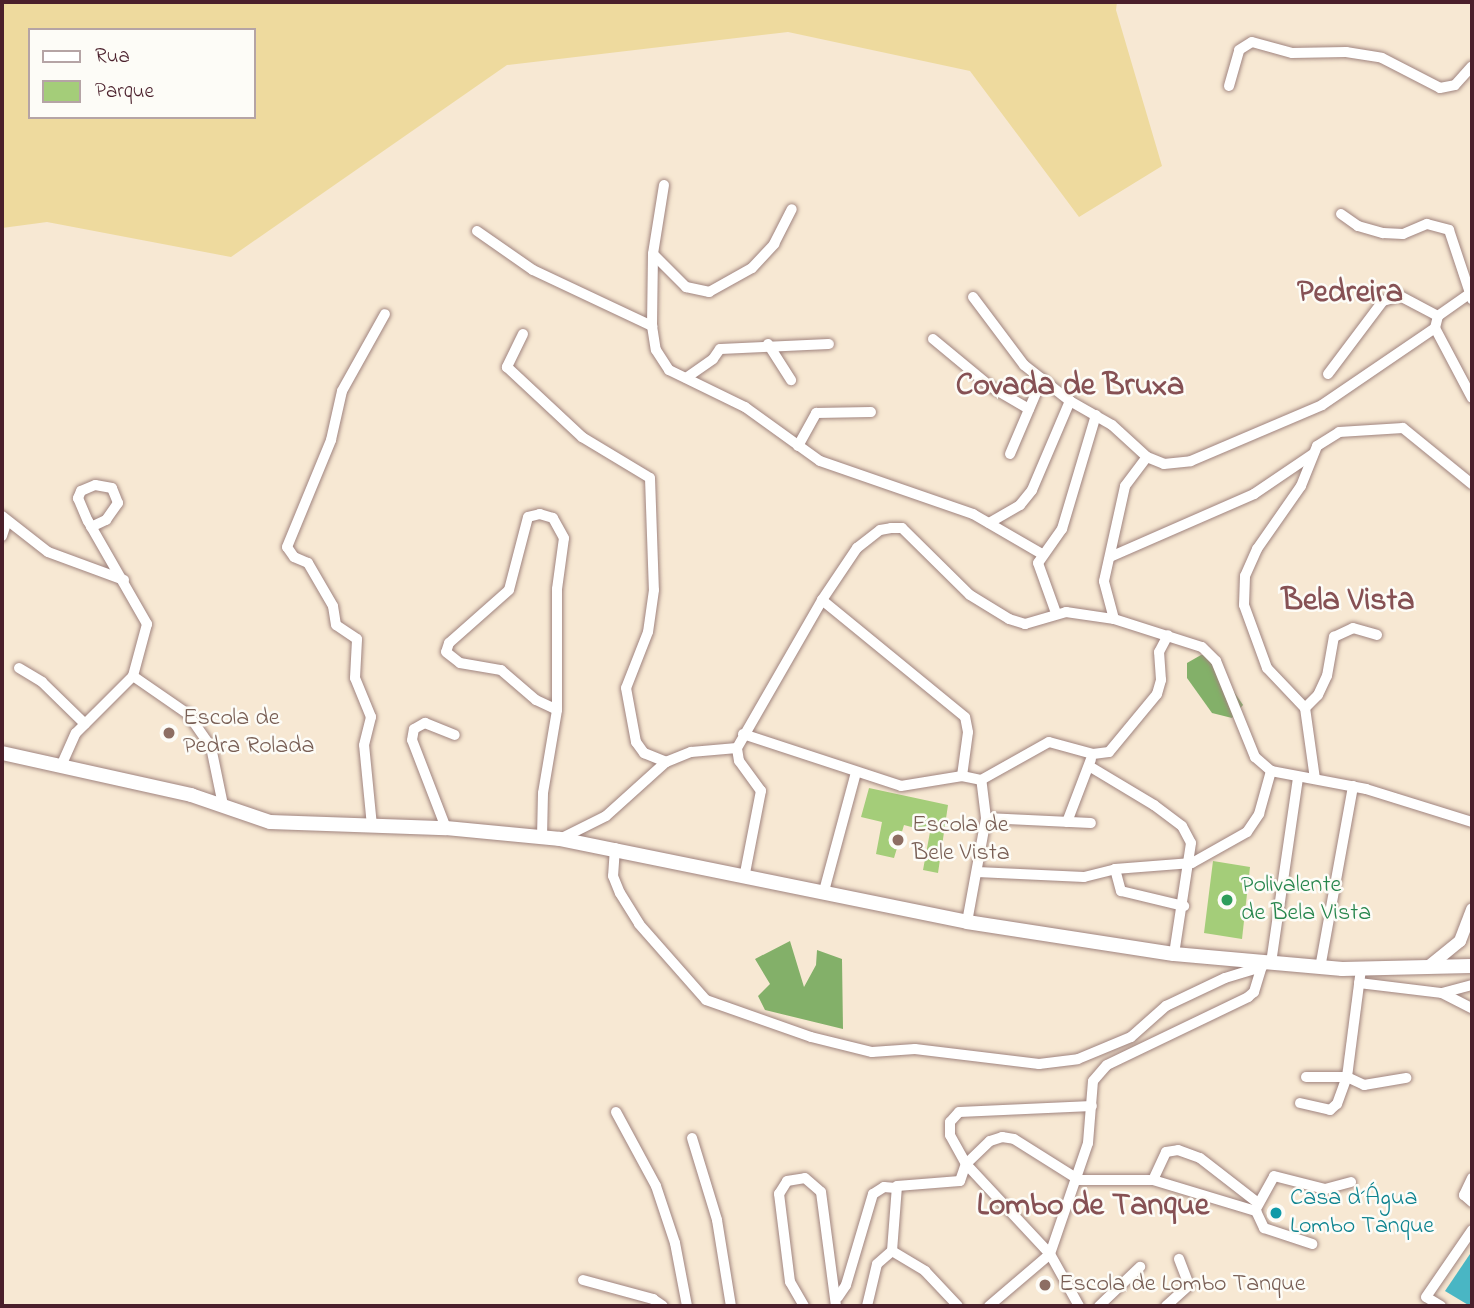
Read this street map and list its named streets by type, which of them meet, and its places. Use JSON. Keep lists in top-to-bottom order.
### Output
{
  "districts": [
    "Pedreira",
    "Covada de Bruxa",
    "Bela Vista",
    "Lombo de Tanque"
  ],
  "places": [
    "Escola de Pedra Rolada",
    "Escola de Bele Vista",
    "Polivalente de Bela Vista",
    "Casa d´Água Lombo Tanque",
    "Escola de Lombo Tanque"
  ],
  "legend": ["Rua", "Parque"]
}
